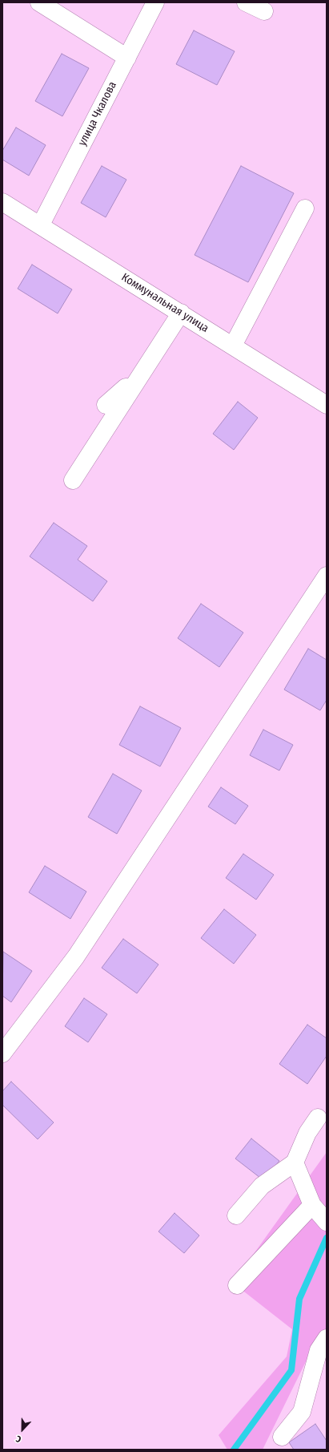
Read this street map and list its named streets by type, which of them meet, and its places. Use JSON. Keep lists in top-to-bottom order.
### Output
{
  "streets": {
    "street": ["улица Чкалова", "Коммунальная улица"]
  },
  "crossings": [
    ["улица Чкалова", "Коммунальная улица"]
  ],
  "north": "bottom"
}
